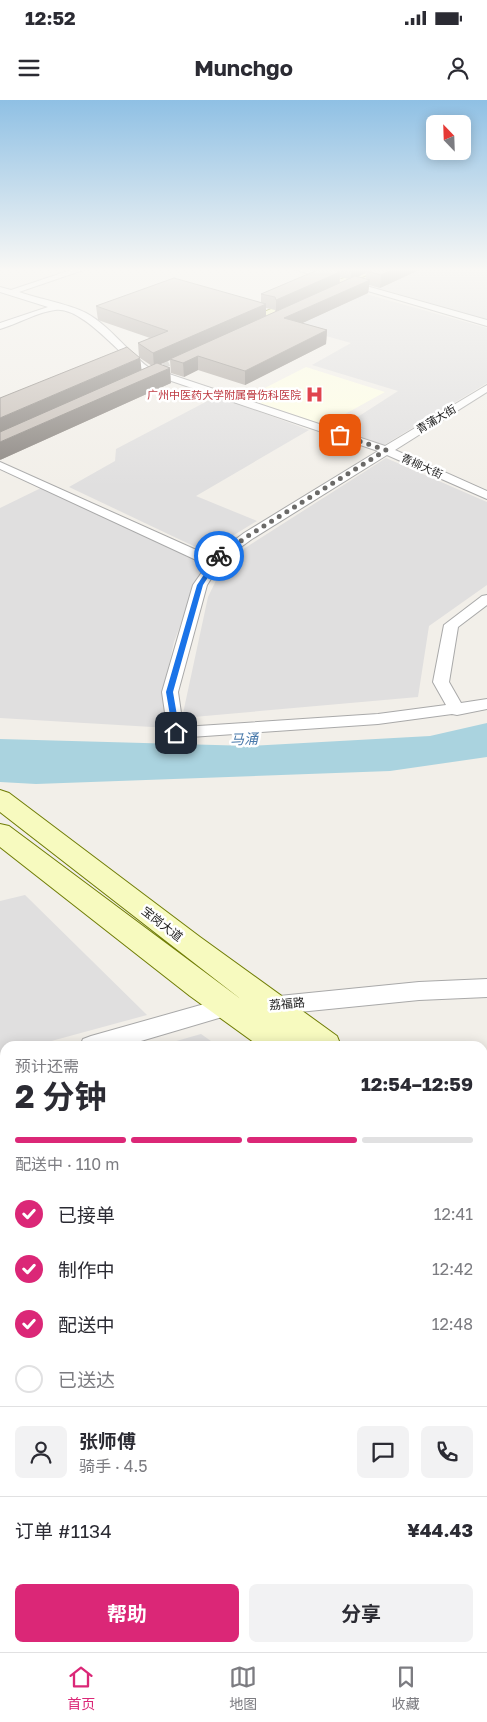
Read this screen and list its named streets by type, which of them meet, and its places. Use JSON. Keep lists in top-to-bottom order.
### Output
{
  "streets": {
    "main road": ["宝岗大道"],
    "street": ["青蒲大街", "青柳大街", "荔福路"]
  },
  "crossings": [
    ["青蒲大街", "青柳大街"],
    ["宝岗大道", "荔福路"]
  ],
  "water": ["马涌"],
  "places": {
    "hospital": ["广州中医药大学附属骨伤科医院"]
  },
  "north": "top left",
  "page": {
    "status": "12:52",
    "header": "Munchgo",
    "heading": ["2 分钟", "预计还需", "12:54–12:59"],
    "panel": [
      "张师傅",
      "骑手 · 4.5",
      "订单 #1134",
      "¥44.43"
    ],
    "bar": "配送中 · 110 m",
    "list": [
      ["已接单", "12:41"],
      ["制作中", "12:42"],
      ["配送中", "12:48"],
      "已送达"
    ],
    "buttons": ["帮助", "分享"],
    "tabs": ["首页", "地图", "收藏"]
  }
}
